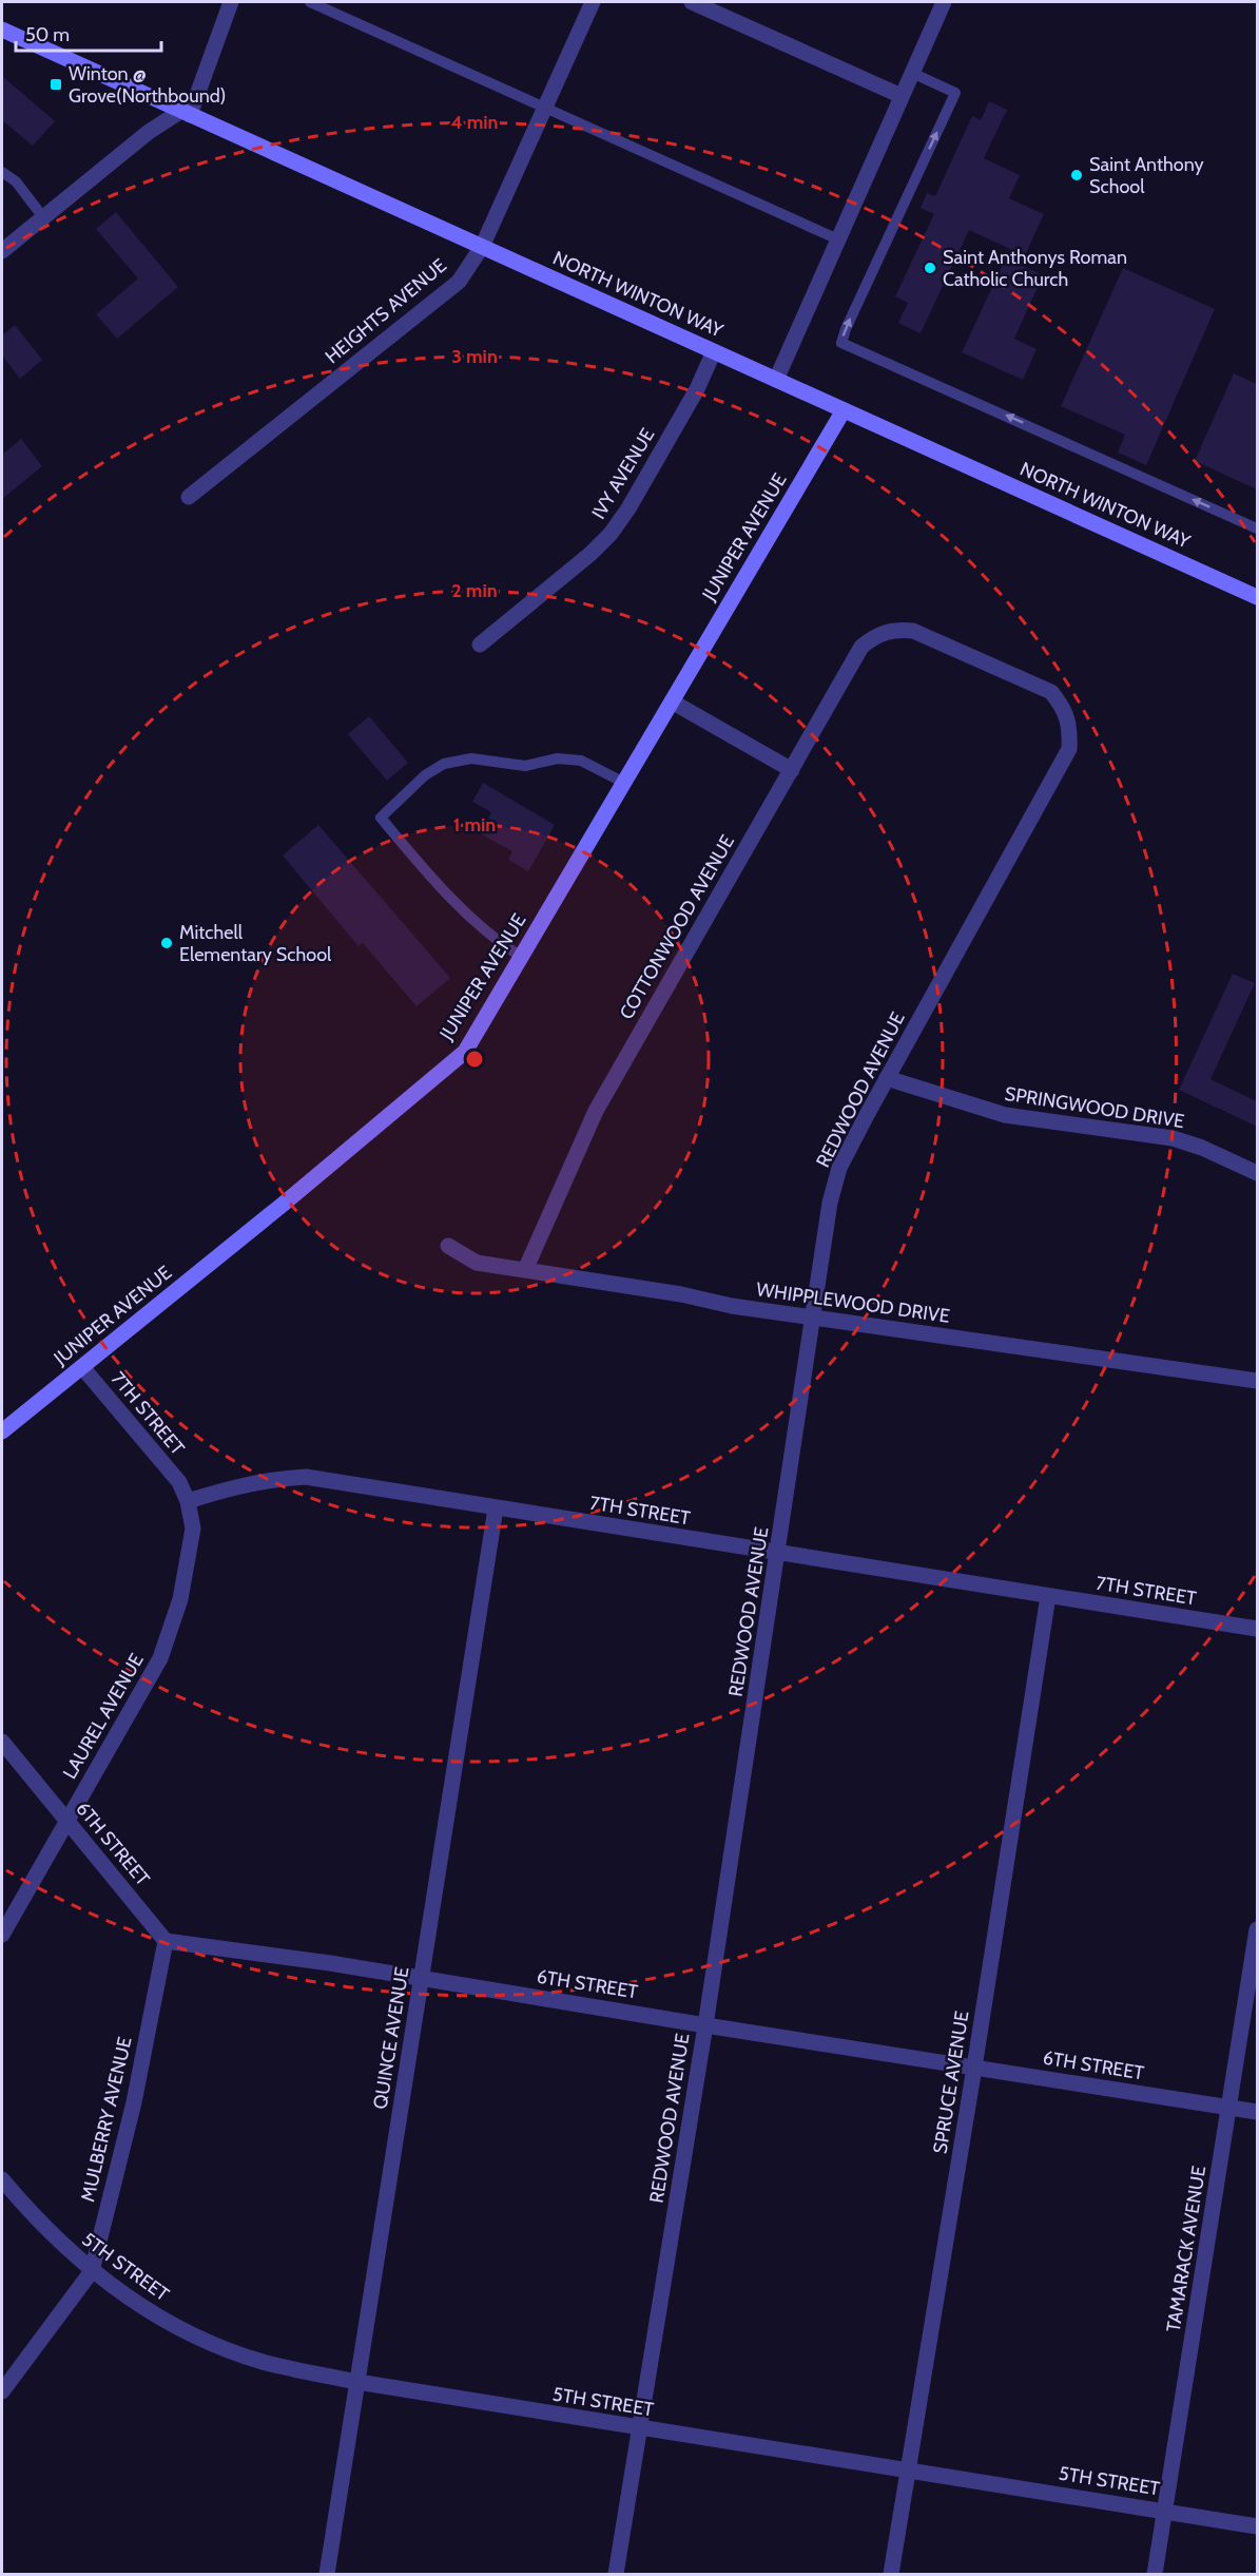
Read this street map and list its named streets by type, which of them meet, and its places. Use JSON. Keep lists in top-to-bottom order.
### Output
{
  "streets": {
    "main road": ["NORTH WINTON WAY", "JUNIPER AVENUE"],
    "street": [
      "HEIGHTS AVENUE",
      "IVY AVENUE",
      "COTTONWOOD AVENUE",
      "REDWOOD AVENUE",
      "SPRINGWOOD DRIVE",
      "WHIPPLEWOOD DRIVE",
      "7TH STREET",
      "LAUREL AVENUE",
      "6TH STREET",
      "QUINCE AVENUE",
      "SPRUCE AVENUE",
      "MULBERRY AVENUE",
      "TAMARACK AVENUE",
      "5TH STREET"
    ]
  },
  "crossings": [
    ["NORTH WINTON WAY", "HEIGHTS AVENUE"],
    ["NORTH WINTON WAY", "IVY AVENUE"],
    ["NORTH WINTON WAY", "JUNIPER AVENUE"],
    ["JUNIPER AVENUE", "7TH STREET"],
    ["COTTONWOOD AVENUE", "REDWOOD AVENUE"],
    ["COTTONWOOD AVENUE", "WHIPPLEWOOD DRIVE"],
    ["REDWOOD AVENUE", "SPRINGWOOD DRIVE"],
    ["REDWOOD AVENUE", "WHIPPLEWOOD DRIVE"],
    ["REDWOOD AVENUE", "7TH STREET"],
    ["REDWOOD AVENUE", "6TH STREET"],
    ["REDWOOD AVENUE", "5TH STREET"],
    ["7TH STREET", "LAUREL AVENUE"],
    ["7TH STREET", "QUINCE AVENUE"],
    ["7TH STREET", "SPRUCE AVENUE"],
    ["LAUREL AVENUE", "6TH STREET"],
    ["6TH STREET", "QUINCE AVENUE"],
    ["6TH STREET", "SPRUCE AVENUE"],
    ["6TH STREET", "MULBERRY AVENUE"],
    ["6TH STREET", "TAMARACK AVENUE"],
    ["QUINCE AVENUE", "5TH STREET"],
    ["SPRUCE AVENUE", "5TH STREET"],
    ["MULBERRY AVENUE", "5TH STREET"],
    ["TAMARACK AVENUE", "5TH STREET"]
  ],
  "places": {
    "transit": ["Winton @ Grove(Northbound)"],
    "other": ["Saint Anthony School", "Saint Anthonys Roman Catholic Church", "Mitchell Elementary School"]
  },
  "scale_bar": "50 m",
  "rings": [
    "4 min",
    "3 min",
    "2 min",
    "1 min"
  ]
}
